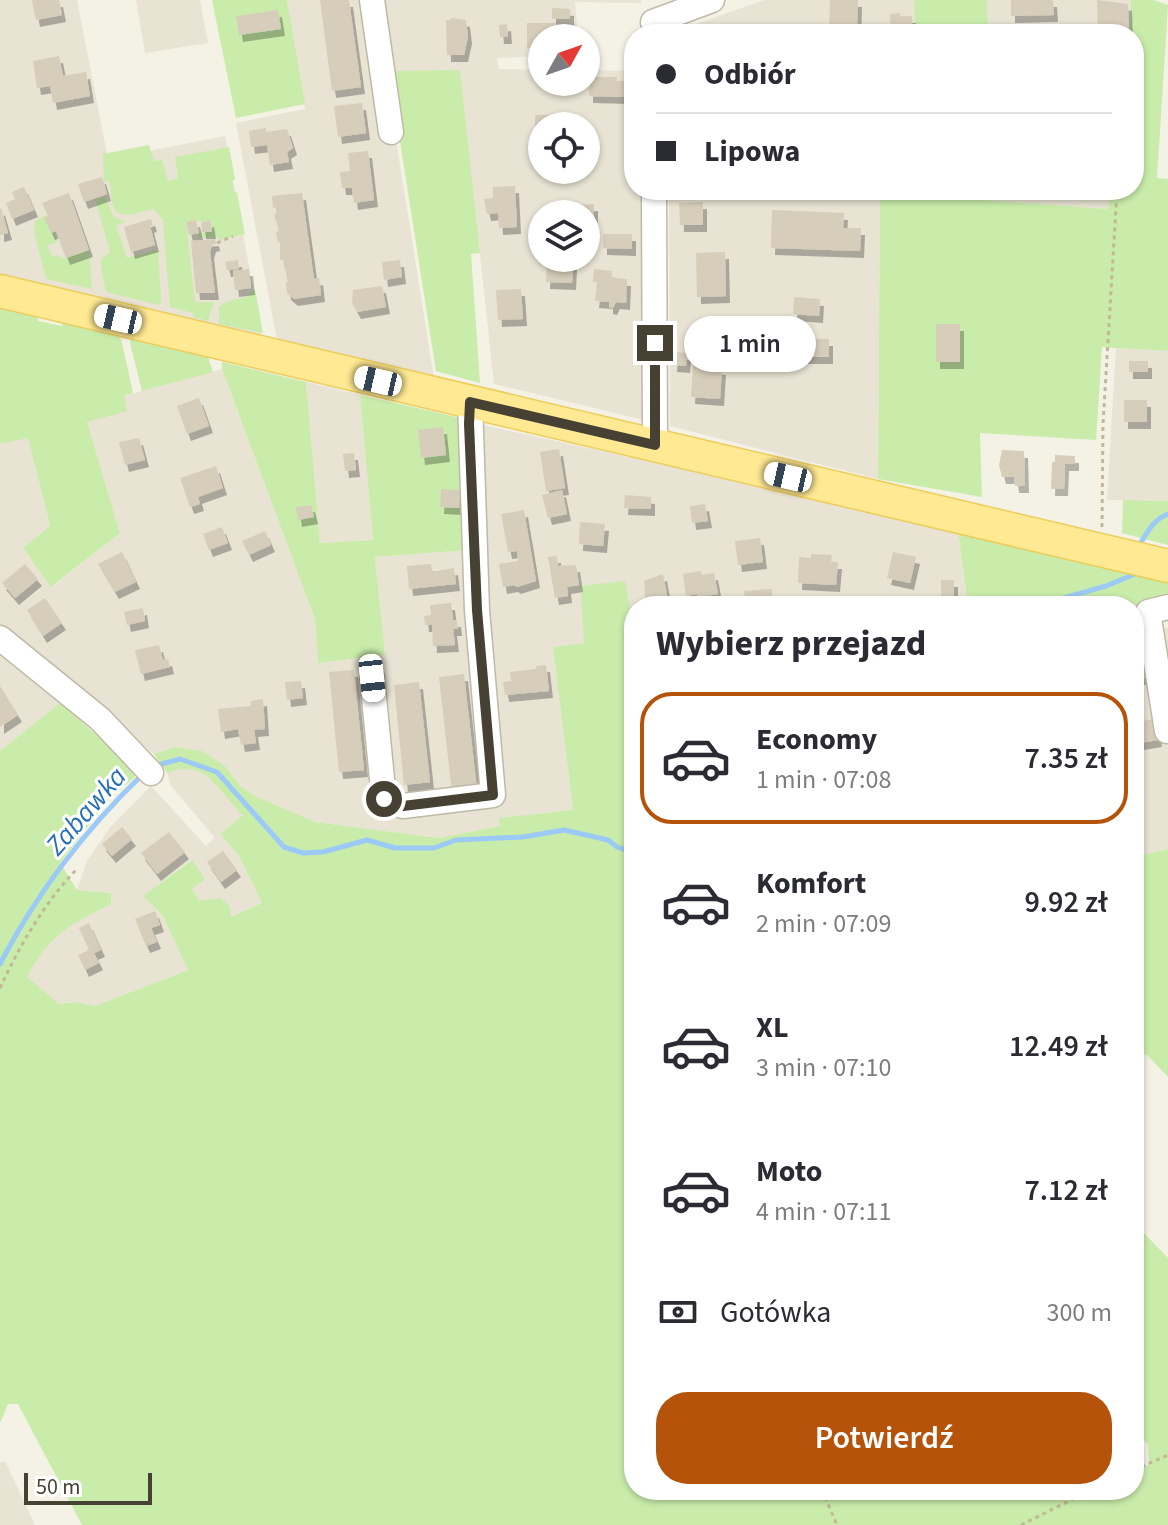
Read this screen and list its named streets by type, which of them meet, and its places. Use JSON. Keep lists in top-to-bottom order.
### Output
{
  "water": ["Zabawka"],
  "scale_bar": "50 m",
  "north": "top right",
  "page": {
    "banner": ["Odbiór", "Lipowa"],
    "bubble": "1 min",
    "heading": "Wybierz przejazd",
    "list": [
      {
        "name": "Economy",
        "note": "1 min · 07:08",
        "value": "7.35 zł"
      },
      {
        "name": "Komfort",
        "note": "2 min · 07:09",
        "value": "9.92 zł"
      },
      {
        "name": "XL",
        "note": "3 min · 07:10",
        "value": "12.49 zł"
      },
      {
        "name": "Moto",
        "note": "4 min · 07:11",
        "value": "7.12 zł"
      }
    ],
    "pay": ["Gotówka", "300 m"],
    "buttons": "Potwierdź",
    "scale": "50 m"
  }
}
